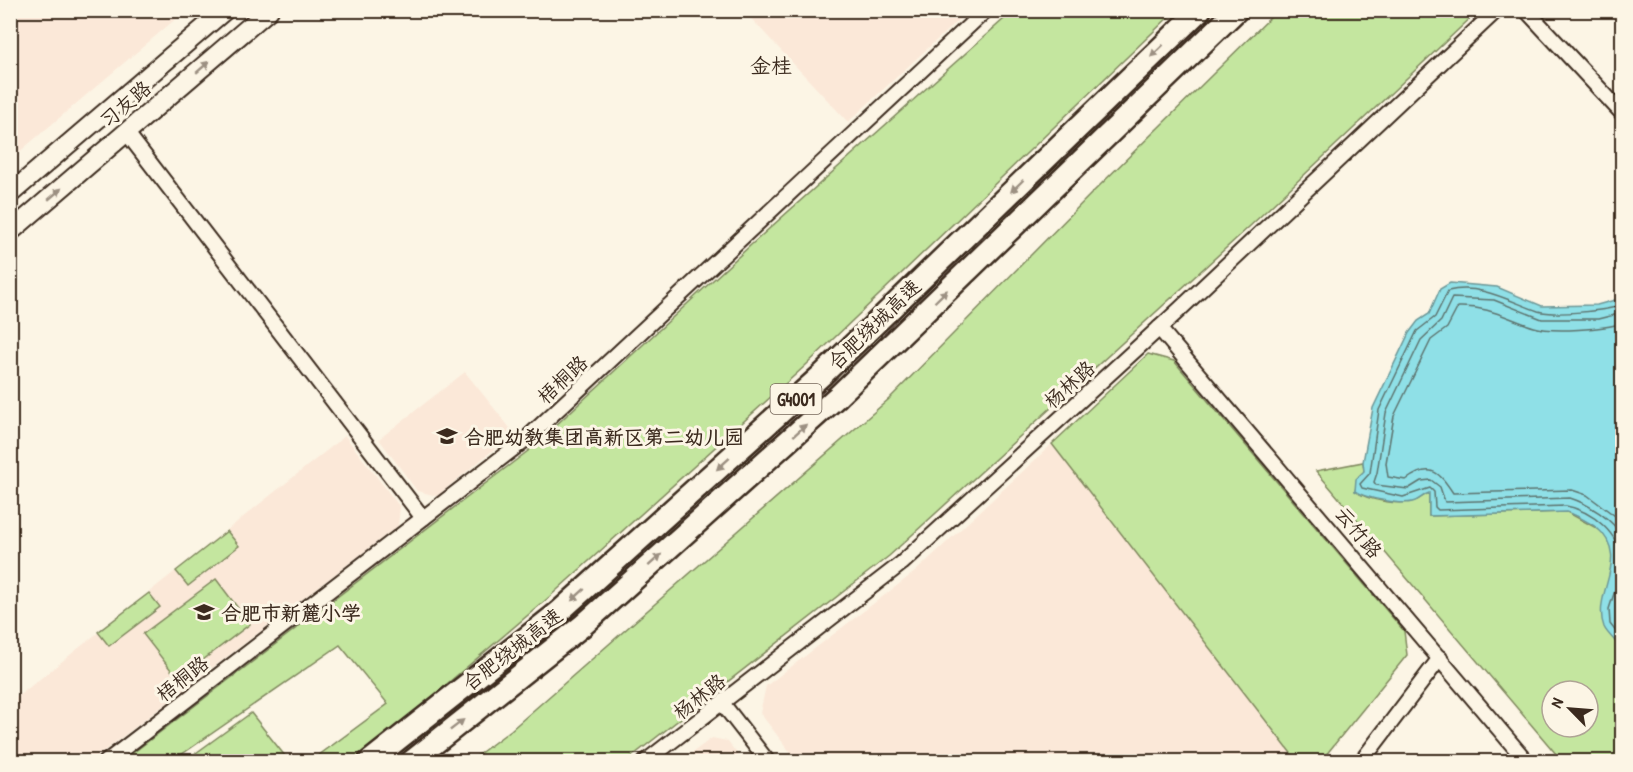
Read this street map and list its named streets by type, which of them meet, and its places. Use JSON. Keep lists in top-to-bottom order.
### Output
{
  "streets": {
    "highway": ["合肥绕城高速", "G4001"],
    "main road": ["习友路"],
    "street": ["梧桐路", "杨林路", "云竹路"]
  },
  "crossings": [
    ["杨林路", "云竹路"]
  ],
  "districts": ["金桂"],
  "places": {
    "school or university": ["合肥幼教集团高新区第二幼儿园", "合肥市新麓小学"]
  },
  "north": "top left"
}
